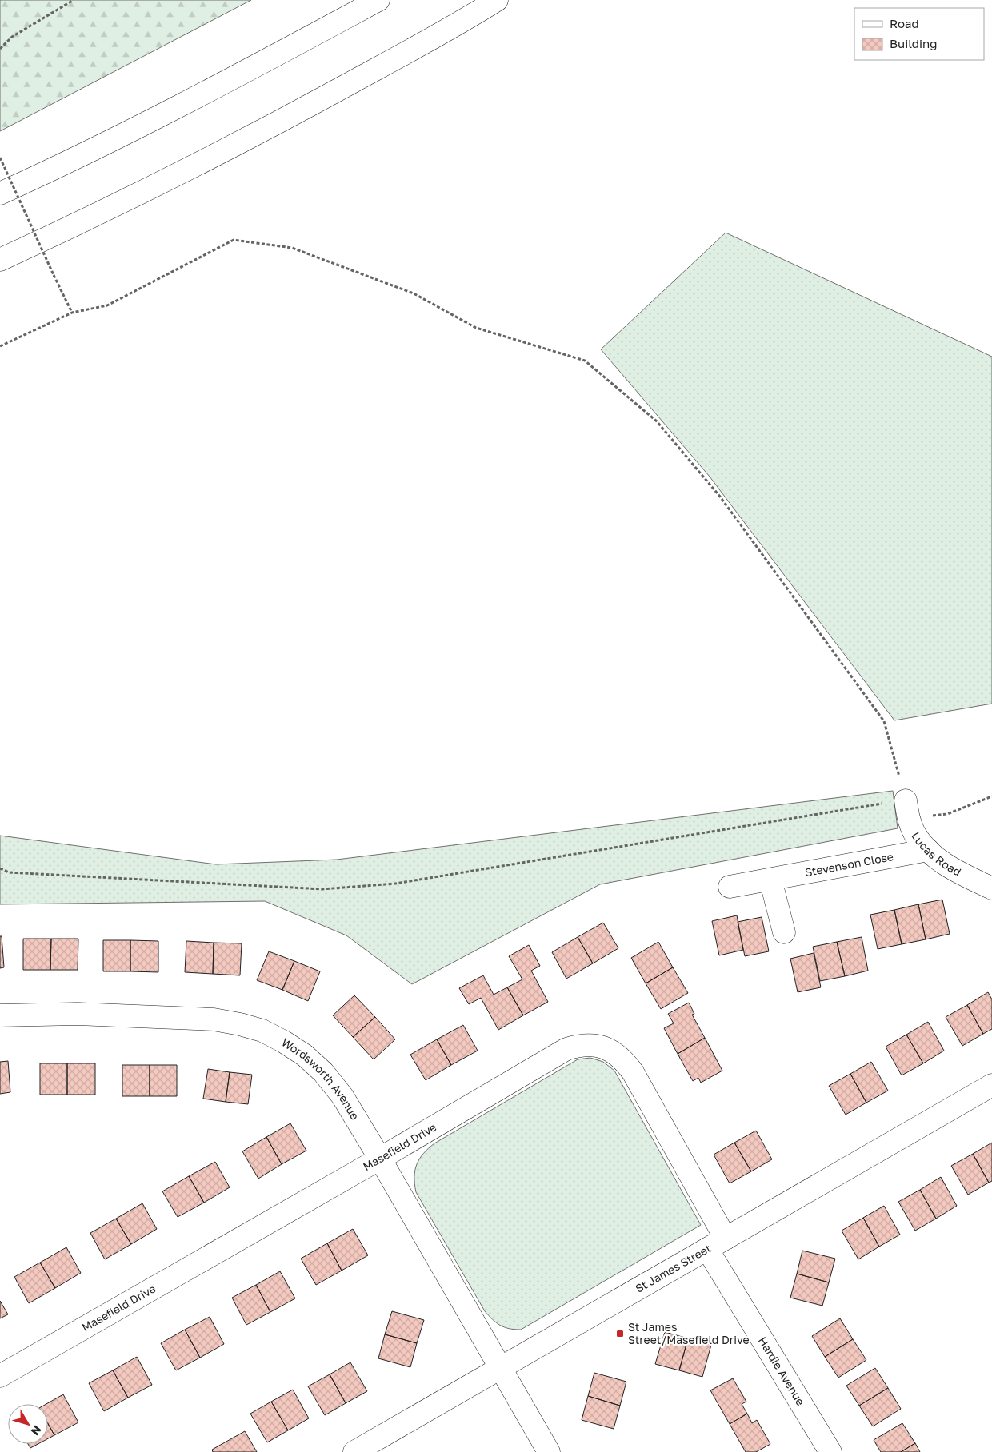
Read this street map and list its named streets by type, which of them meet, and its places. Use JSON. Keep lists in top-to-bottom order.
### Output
{
  "streets": {
    "main road": [
      "Lucas Road",
      "Stevenson Close",
      "Wordsworth Avenue",
      "Masefield Drive",
      "St James Street",
      "Hardie Avenue"
    ]
  },
  "crossings": [
    ["Lucas Road", "Stevenson Close"],
    ["Wordsworth Avenue", "Masefield Drive"],
    ["Wordsworth Avenue", "St James Street"],
    ["Masefield Drive", "St James Street"],
    ["Masefield Drive", "Hardie Avenue"],
    ["St James Street", "Hardie Avenue"]
  ],
  "places": {
    "transit": ["St James Street/Masefield Drive"]
  },
  "legend": ["Road", "Building"],
  "north": "bottom right"
}
